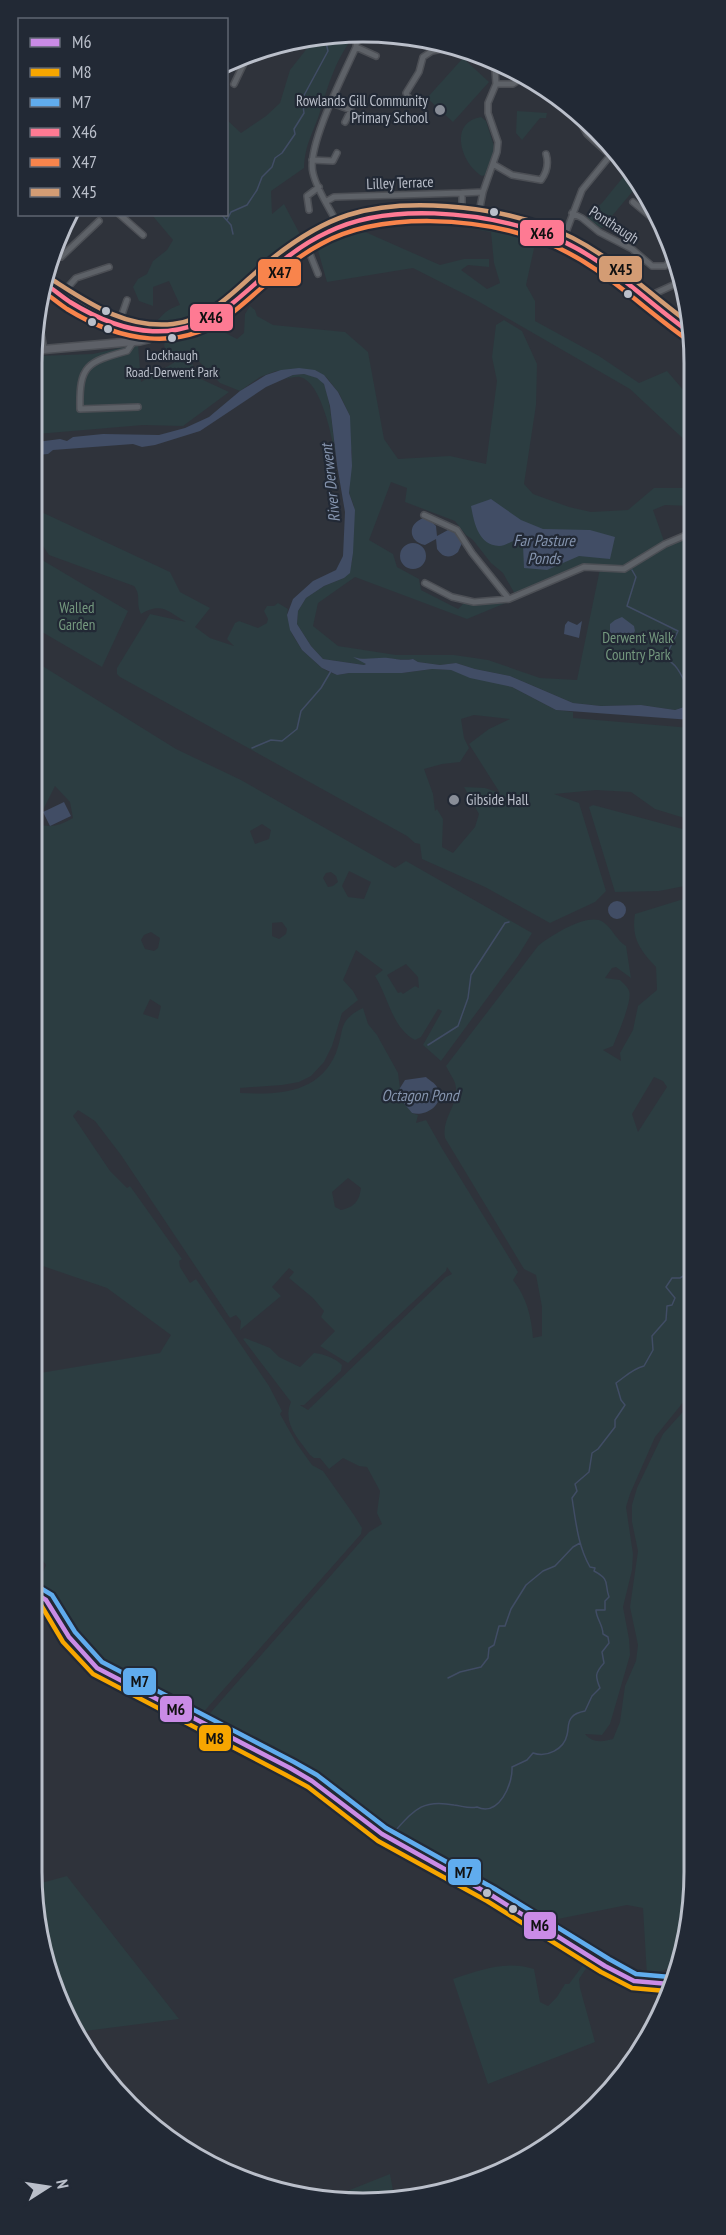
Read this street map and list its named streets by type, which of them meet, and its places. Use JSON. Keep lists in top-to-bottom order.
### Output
{
  "streets": {
    "street": ["Lilley Terrace", "Ponthaugh"]
  },
  "water": ["River Derwent", "Far Pasture Ponds", "Octagon Pond"],
  "parks": ["Walled Garden", "Derwent Walk Country Park"],
  "places": ["Rowlands Gill Community Primary School", "Lockhaugh Road-Derwent Park", "Gibside Hall"],
  "lines": [
    "transit line X45",
    "transit line X46",
    "transit line X47",
    "transit line M7",
    "transit line M6",
    "transit line M8"
  ],
  "legend": [
    "M6",
    "M8",
    "M7",
    "X46",
    "X47",
    "X45"
  ],
  "north": "right"
}
